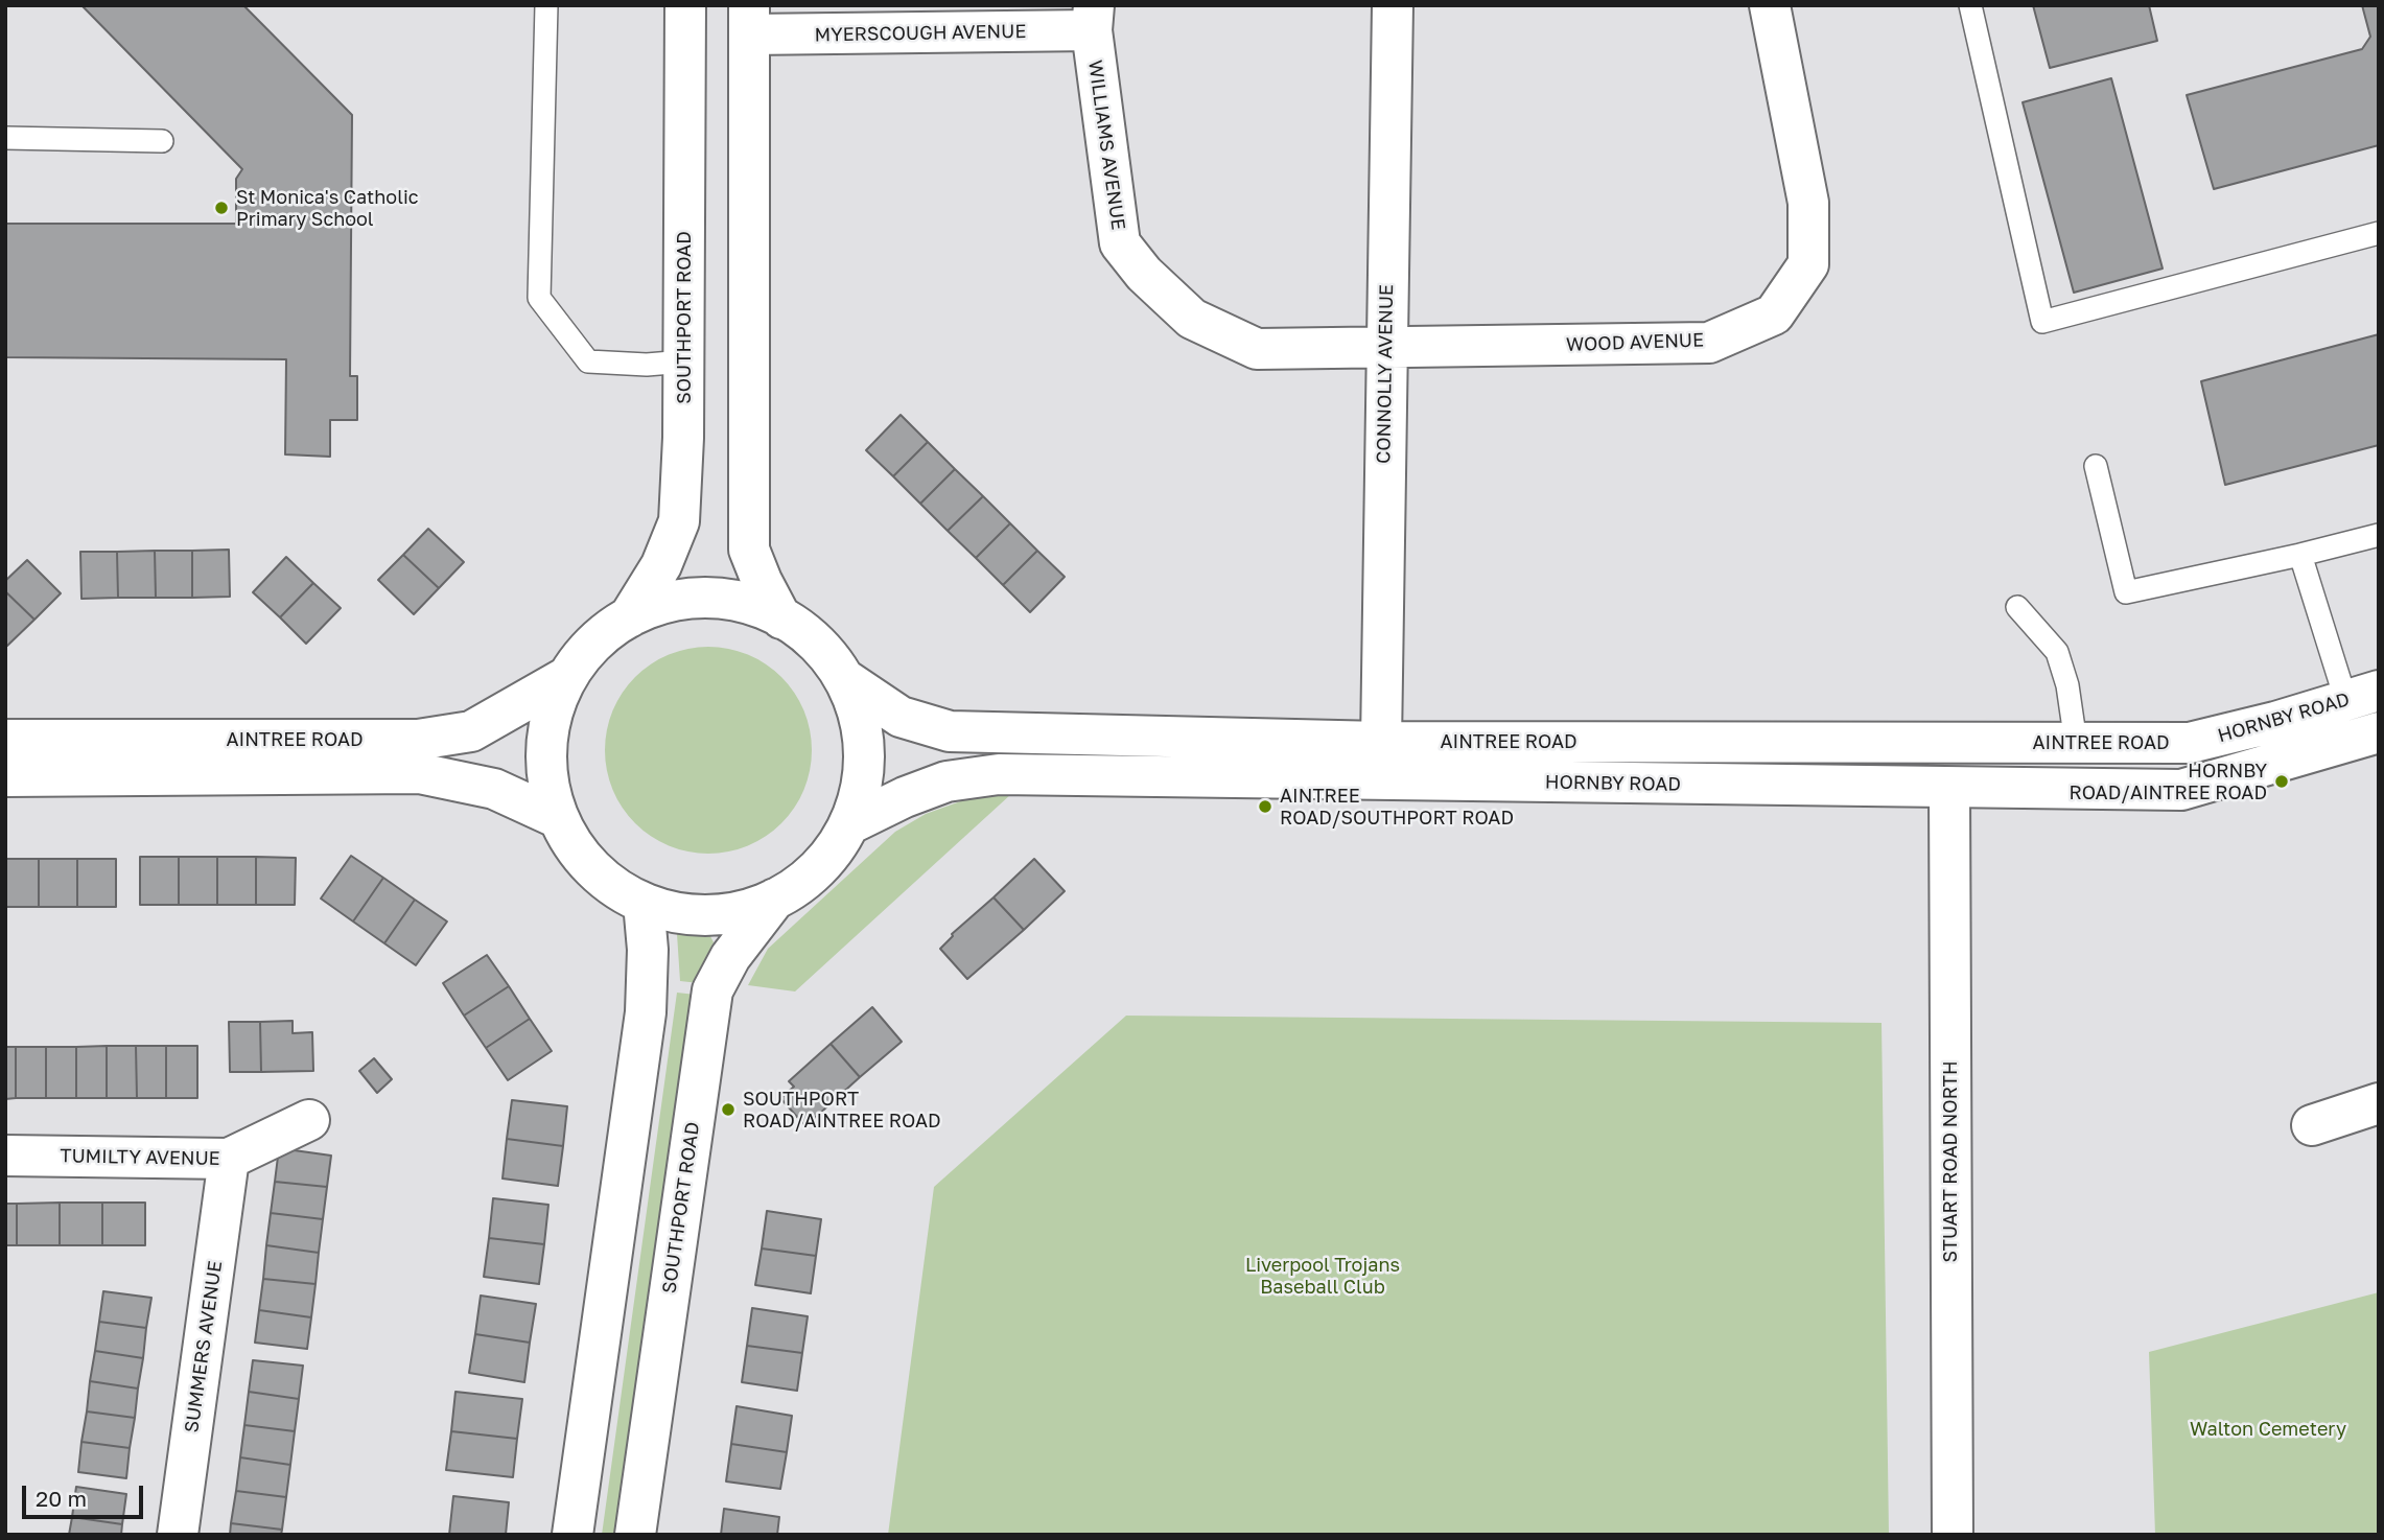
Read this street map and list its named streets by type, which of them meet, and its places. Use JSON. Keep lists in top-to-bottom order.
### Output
{
  "streets": {
    "main road": [
      "MYERSCOUGH AVENUE",
      "WILLIAMS AVENUE",
      "SOUTHPORT ROAD",
      "WOOD AVENUE",
      "CONNOLLY AVENUE",
      "HORNBY ROAD",
      "AINTREE ROAD",
      "TUMILTY AVENUE",
      "STUART ROAD NORTH",
      "SUMMERS AVENUE"
    ]
  },
  "crossings": [
    ["MYERSCOUGH AVENUE", "WILLIAMS AVENUE"],
    ["WILLIAMS AVENUE", "WOOD AVENUE"],
    ["WILLIAMS AVENUE", "CONNOLLY AVENUE"],
    ["WOOD AVENUE", "CONNOLLY AVENUE"],
    ["CONNOLLY AVENUE", "AINTREE ROAD"],
    ["HORNBY ROAD", "AINTREE ROAD"],
    ["HORNBY ROAD", "STUART ROAD NORTH"],
    ["TUMILTY AVENUE", "SUMMERS AVENUE"]
  ],
  "parks": ["Liverpool Trojans Baseball Club", "Walton Cemetery"],
  "places": [
    "St Monica's Catholic Primary School",
    "HORNBY ROAD/AINTREE ROAD",
    "AINTREE ROAD/SOUTHPORT ROAD",
    "SOUTHPORT ROAD/AINTREE ROAD"
  ],
  "scale_bar": "20 m"
}
